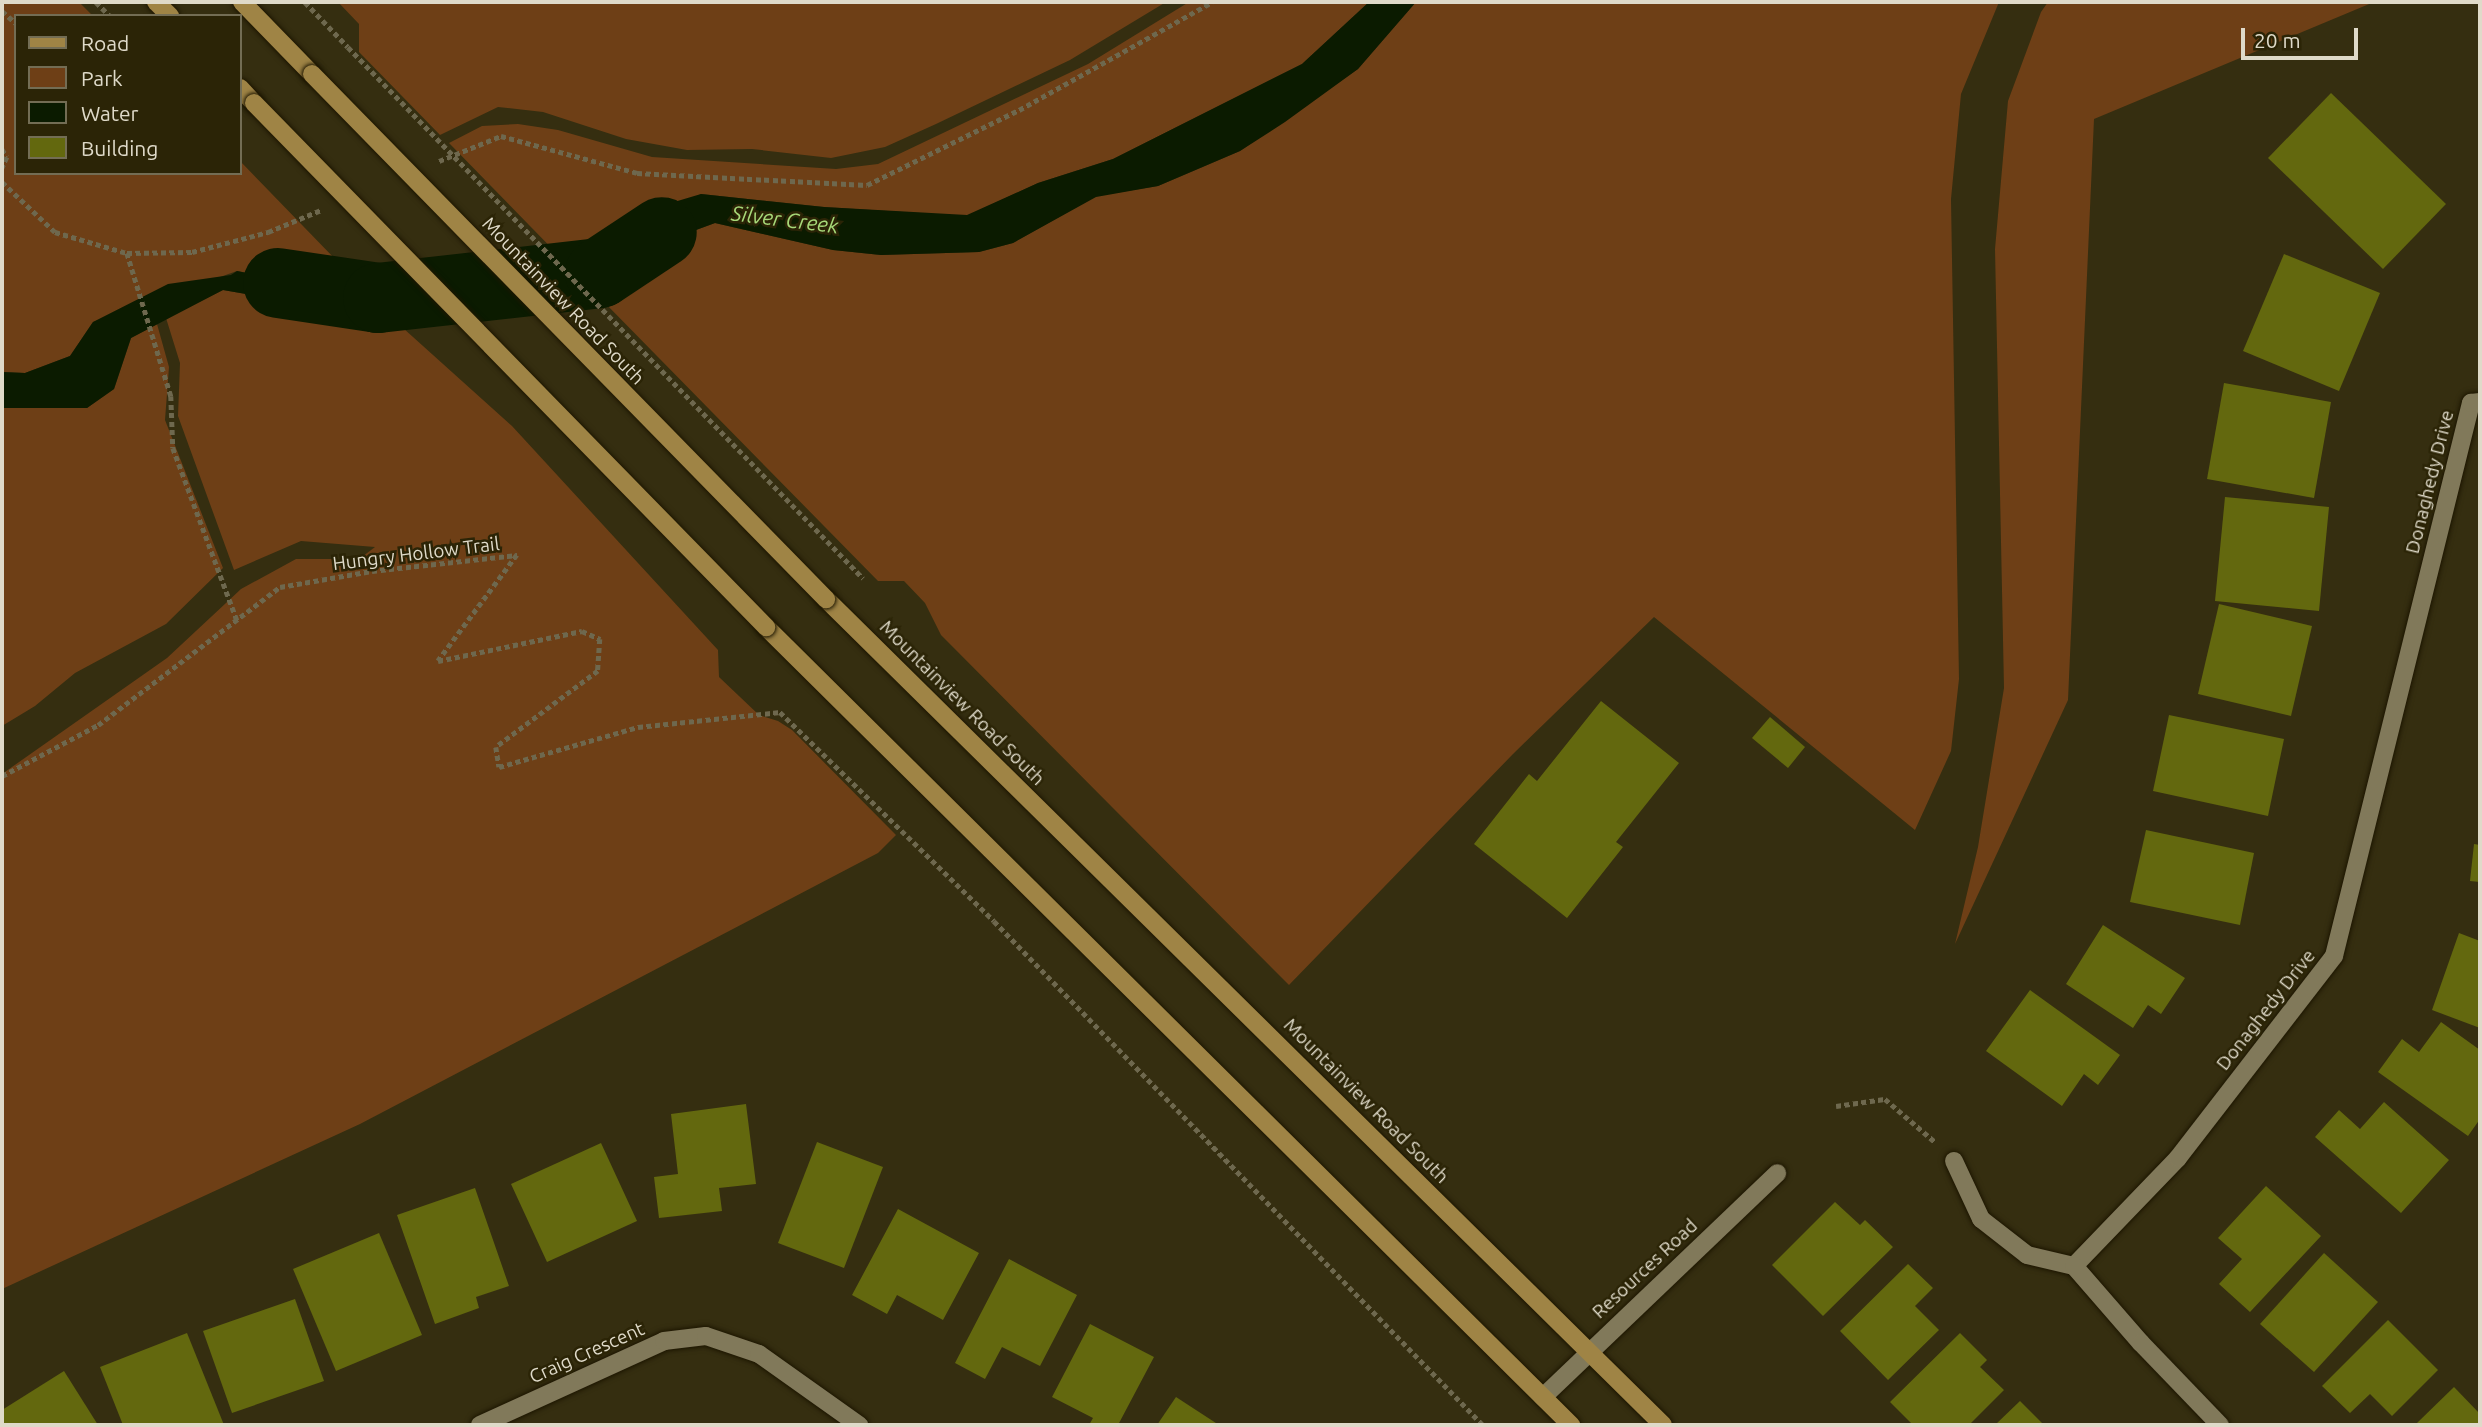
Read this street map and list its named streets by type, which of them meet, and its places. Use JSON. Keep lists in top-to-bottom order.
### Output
{
  "streets": {
    "main road": ["Mountainview Road South"],
    "street": ["Donaghedy Drive", "Resources Road", "Craig Crescent"],
    "path": ["Hungry Hollow Trail"]
  },
  "crossings": [
    ["Mountainview Road South", "Resources Road"]
  ],
  "water": ["Silver Creek"],
  "legend": [
    "Road",
    "Park",
    "Water",
    "Building"
  ],
  "scale_bar": "20 m"
}
